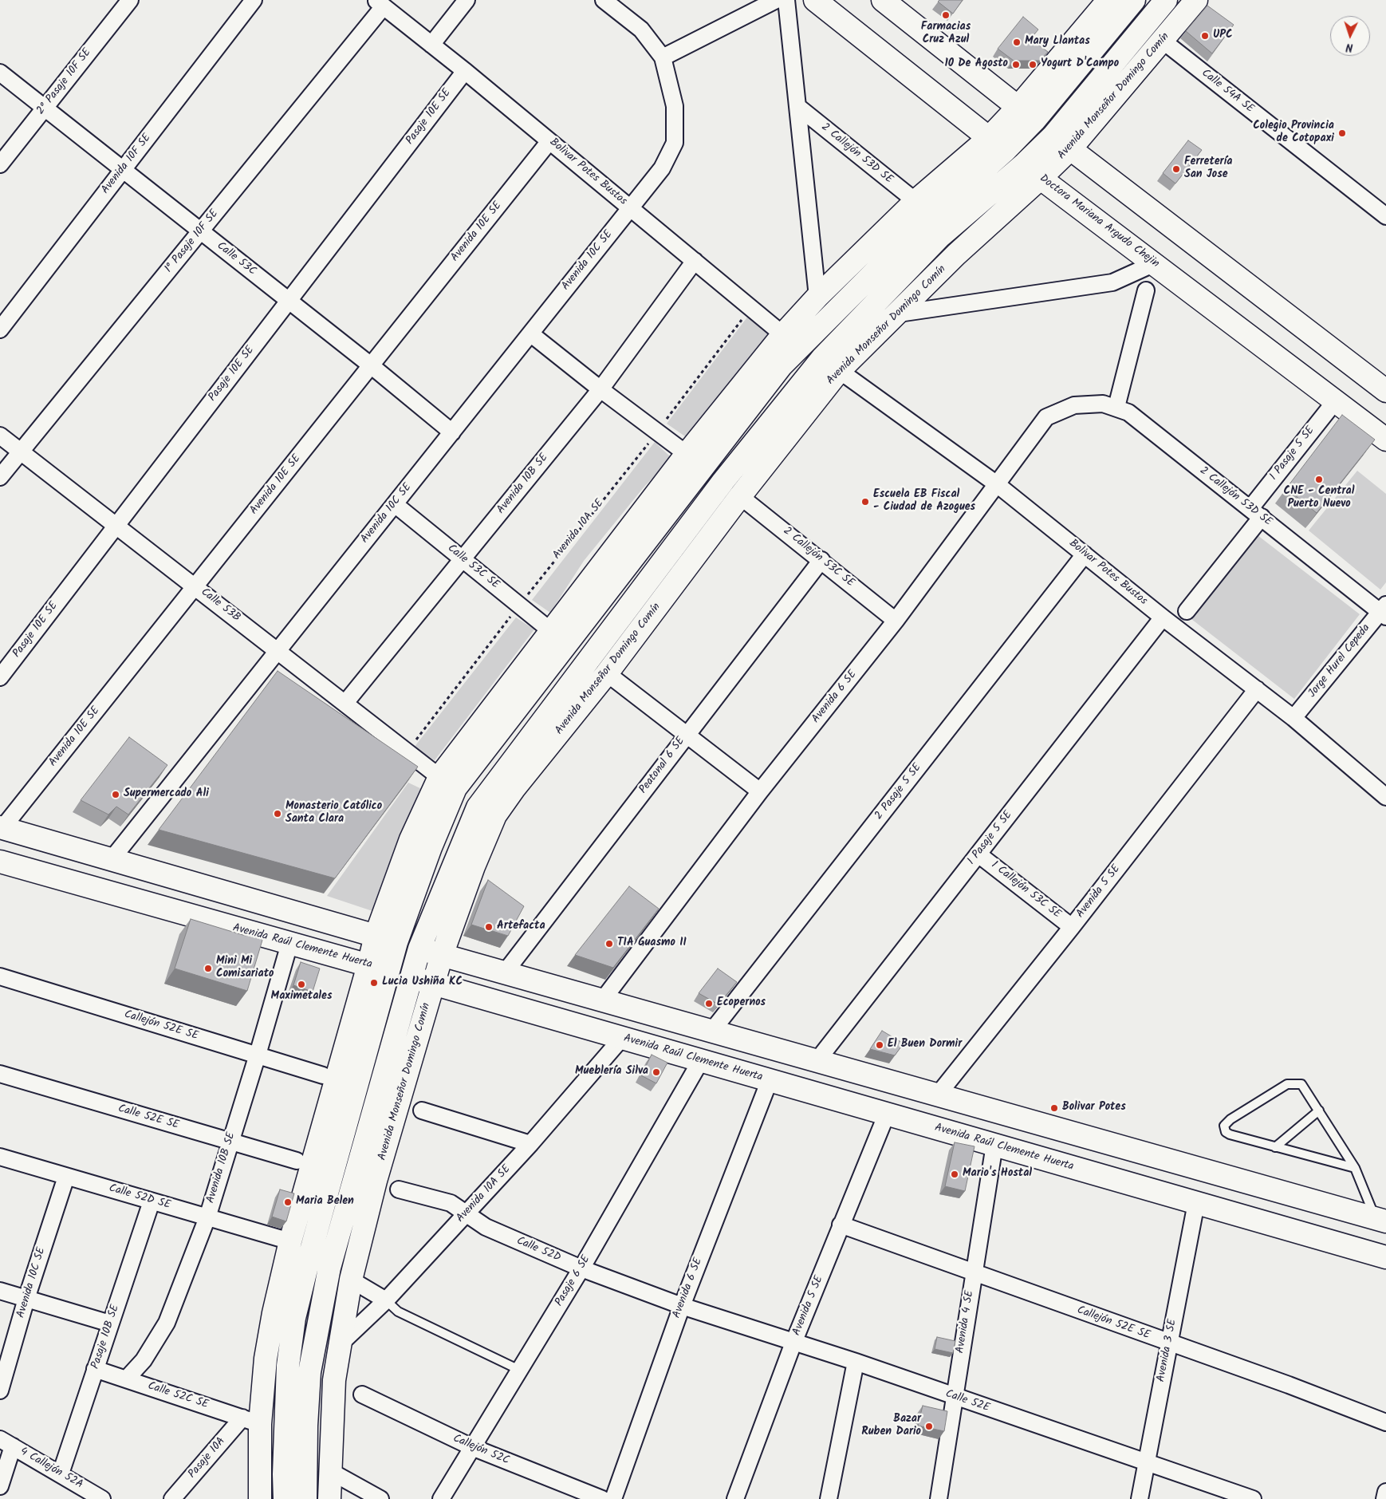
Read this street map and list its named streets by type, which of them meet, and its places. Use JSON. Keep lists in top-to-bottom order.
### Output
{
  "streets": {
    "main road": ["Avenida Monseñor Domingo Comín", "Doctora Mariana Argudo Chejin", "Avenida Raúl Clemente Huerta"],
    "street": [
      "2° Pasaje 10F SE",
      "Calle 54A SE",
      "Pasaje 10E SE",
      "2 Callejón 53D SE",
      "Avenida 10F SE",
      "Bolivar Potes Bustos",
      "Avenida 10E SE",
      "1° Pasaje 10F SE",
      "Calle 53C",
      "Avenida 10C SE",
      "1 Pasaje 5 SE",
      "Avenida 10B SE",
      "Avenida 10A SE",
      "2 Callejón 53C SE",
      "Calle 53C SE",
      "Calle 53B",
      "Jorge Hurel Cepeda",
      "Avenida 6 SE",
      "Peatonal 6 SE",
      "2 Pasaje 5 SE",
      "1 Callejón 53C SE",
      "Avenida 5 SE",
      "Callejón 52E SE",
      "Calle 52E SE",
      "Calle 52D SE",
      "Calle 52D",
      "Pasaje 6 SE",
      "Avenida 4 SE",
      "Pasaje 10B SE",
      "Avenida 3 SE",
      "Calle 52C SE",
      "Calle 52E",
      "Callejón 52C",
      "Pasaje 10A",
      "4 Callejón 52A"
    ]
  },
  "crossings": [
    ["2° Pasaje 10F SE", "Calle 53C"],
    ["Calle 54A SE", "Avenida Monseñor Domingo Comín"],
    ["Avenida Monseñor Domingo Comín", "2 Callejón 53D SE"],
    ["Avenida Monseñor Domingo Comín", "Bolivar Potes Bustos"],
    ["Avenida Monseñor Domingo Comín", "Doctora Mariana Argudo Chejin"],
    ["Avenida Monseñor Domingo Comín", "Avenida 10A SE"],
    ["Avenida Monseñor Domingo Comín", "2 Callejón 53C SE"],
    ["Avenida Monseñor Domingo Comín", "Calle 53C SE"],
    ["Avenida Monseñor Domingo Comín", "Calle 53B"],
    ["Avenida Monseñor Domingo Comín", "Avenida Raúl Clemente Huerta"],
    ["Avenida Monseñor Domingo Comín", "Calle 52C SE"],
    ["Avenida Monseñor Domingo Comín", "Pasaje 10A"],
    ["Pasaje 10E SE", "Bolivar Potes Bustos"],
    ["Pasaje 10E SE", "Calle 53C"],
    ["Pasaje 10E SE", "Calle 53B"],
    ["2 Callejón 53D SE", "1 Pasaje 5 SE"],
    ["2 Callejón 53D SE", "Jorge Hurel Cepeda"],
    ["2 Callejón 53D SE", "Avenida 6 SE"],
    ["Avenida 10F SE", "Calle 53C"],
    ["Bolivar Potes Bustos", "Avenida 10E SE"],
    ["Bolivar Potes Bustos", "1° Pasaje 10F SE"],
    ["Bolivar Potes Bustos", "Avenida 10C SE"],
    ["Bolivar Potes Bustos", "1 Pasaje 5 SE"],
    ["Bolivar Potes Bustos", "Avenida 10B SE"],
    ["Bolivar Potes Bustos", "Avenida 10A SE"],
    ["Bolivar Potes Bustos", "Jorge Hurel Cepeda"],
    ["Bolivar Potes Bustos", "Avenida 6 SE"],
    ["Bolivar Potes Bustos", "2 Pasaje 5 SE"],
    ["Bolivar Potes Bustos", "Avenida 5 SE"],
    ["Doctora Mariana Argudo Chejin", "1 Pasaje 5 SE"],
    ["Avenida 10E SE", "Calle 53C"],
    ["Avenida 10E SE", "Calle 53B"],
    ["Avenida 10E SE", "Avenida Raúl Clemente Huerta"],
    ["1° Pasaje 10F SE", "Calle 53C"],
    ["1° Pasaje 10F SE", "Calle 53B"],
    ["Calle 53C", "Avenida 10C SE"],
    ["Avenida 10C SE", "Calle 53C SE"],
    ["Avenida 10C SE", "Calle 53B"],
    ["Avenida 10C SE", "Avenida Raúl Clemente Huerta"],
    ["Avenida 10C SE", "Calle 52D SE"],
    ["1 Pasaje 5 SE", "1 Callejón 53C SE"],
    ["1 Pasaje 5 SE", "Avenida Raúl Clemente Huerta"],
    ["Avenida 10B SE", "Calle 53C SE"],
    ["Avenida 10B SE", "Calle 53B"],
    ["Avenida 10B SE", "Avenida Raúl Clemente Huerta"],
    ["Avenida 10B SE", "Callejón 52E SE"],
    ["Avenida 10B SE", "Calle 52E SE"],
    ["Avenida 10B SE", "Calle 52D SE"],
    ["Avenida 10B SE", "Calle 52C SE"],
    ["Avenida 10A SE", "Calle 53C SE"],
    ["Avenida 10A SE", "Calle 53B"],
    ["Avenida 10A SE", "Avenida Raúl Clemente Huerta"],
    ["Avenida 10A SE", "Calle 52D"],
    ["2 Callejón 53C SE", "Avenida 6 SE"],
    ["2 Callejón 53C SE", "Peatonal 6 SE"],
    ["Avenida 6 SE", "Avenida Raúl Clemente Huerta"],
    ["Avenida 6 SE", "Calle 52D"],
    ["Avenida 6 SE", "Calle 52E"],
    ["Peatonal 6 SE", "Avenida Raúl Clemente Huerta"],
    ["2 Pasaje 5 SE", "Avenida Raúl Clemente Huerta"],
    ["1 Callejón 53C SE", "Avenida 5 SE"],
    ["Avenida 5 SE", "Avenida Raúl Clemente Huerta"],
    ["Avenida 5 SE", "Callejón 52E SE"],
    ["Avenida 5 SE", "Calle 52E"],
    ["Avenida Raúl Clemente Huerta", "Pasaje 6 SE"],
    ["Avenida Raúl Clemente Huerta", "Avenida 4 SE"],
    ["Avenida Raúl Clemente Huerta", "Avenida 3 SE"],
    ["Callejón 52E SE", "Avenida 4 SE"],
    ["Callejón 52E SE", "Avenida 3 SE"],
    ["Calle 52D SE", "Pasaje 10B SE"],
    ["Calle 52D", "Pasaje 6 SE"],
    ["Calle 52D", "Calle 52E"],
    ["Pasaje 6 SE", "Callejón 52C"],
    ["Avenida 4 SE", "Calle 52E"],
    ["Pasaje 10B SE", "Calle 52C SE"],
    ["Pasaje 10B SE", "4 Callejón 52A"],
    ["Avenida 3 SE", "Calle 52E"],
    ["Calle 52C SE", "Pasaje 10A"]
  ],
  "places": [
    "Farmacias Cruz Azul",
    "UPC",
    "Mary Llantas",
    "10 De Agosto",
    "Yogurt D'Campo",
    "Colegio Provincia de Cotopaxi",
    "Ferretería San Jose",
    "CNE - Central Puerto Nuevo",
    "Escuela EB Fiscal - Ciudad de Azogues",
    "Supermercado Ali",
    "Monasterio Católico Santa Clara",
    "Artefacta",
    "TIA Guasmo II",
    "Mini Mi Comisariato",
    "Lucia Ushiña KC",
    "Maximetales",
    "Ecopernos",
    "El Buen Dormir",
    "Mueblería Silva",
    "Bolivar Potes",
    "Mario's Hostal",
    "Maria Belen",
    "Bazar Ruben Dario"
  ],
  "north": "bottom"
}
